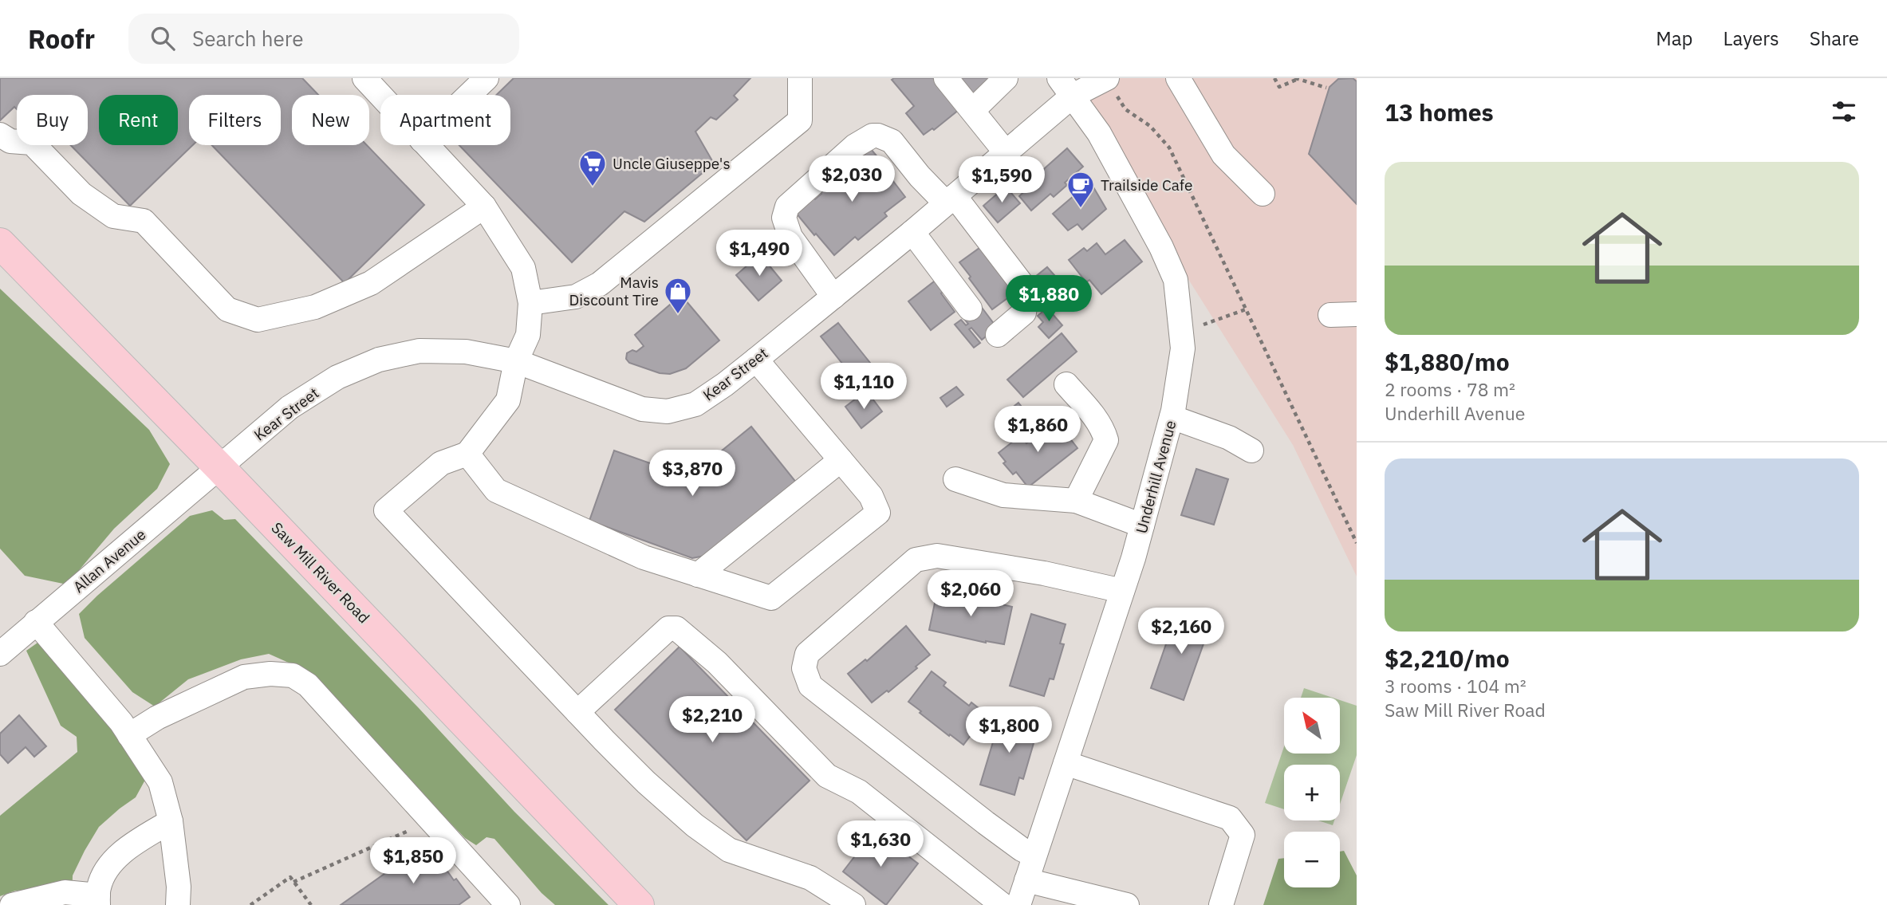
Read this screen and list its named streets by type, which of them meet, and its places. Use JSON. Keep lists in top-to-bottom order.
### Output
{
  "streets": {
    "main road": ["Saw Mill River Road"],
    "street": ["Kear Street", "Underhill Avenue", "Allan Avenue"]
  },
  "crossings": [
    ["Kear Street", "Underhill Avenue"],
    ["Kear Street", "Allan Avenue"],
    ["Kear Street", "Saw Mill River Road"],
    ["Allan Avenue", "Saw Mill River Road"]
  ],
  "places": {
    "supermarket": ["Uncle Giuseppe's"],
    "cafe": ["Trailside Cafe"],
    "shop": ["Mavis Discount Tire"]
  },
  "north": "top left",
  "page": {
    "header": "Roofr",
    "search": "Search here",
    "nav": ["Map", "Layers", "Share"],
    "heading": "13 homes",
    "chip": [
      "Buy",
      "Rent",
      "Filters",
      "New",
      "Apartment"
    ],
    "list": [
      {
        "name": "$1,880/mo",
        "note": "2 rooms · 78 m² · Underhill Avenue"
      },
      {
        "name": "$2,210/mo",
        "note": "3 rooms · 104 m² · Saw Mill River Road"
      }
    ],
    "price": [
      "$2,030",
      "$1,590",
      "$1,490",
      "$1,880",
      "$1,110",
      "$1,860",
      "$3,870",
      "$2,060",
      "$2,160",
      "$2,210",
      "$1,800",
      "$1,630",
      "$1,850"
    ],
    "map_buttons": ["+", "−"]
  }
}
